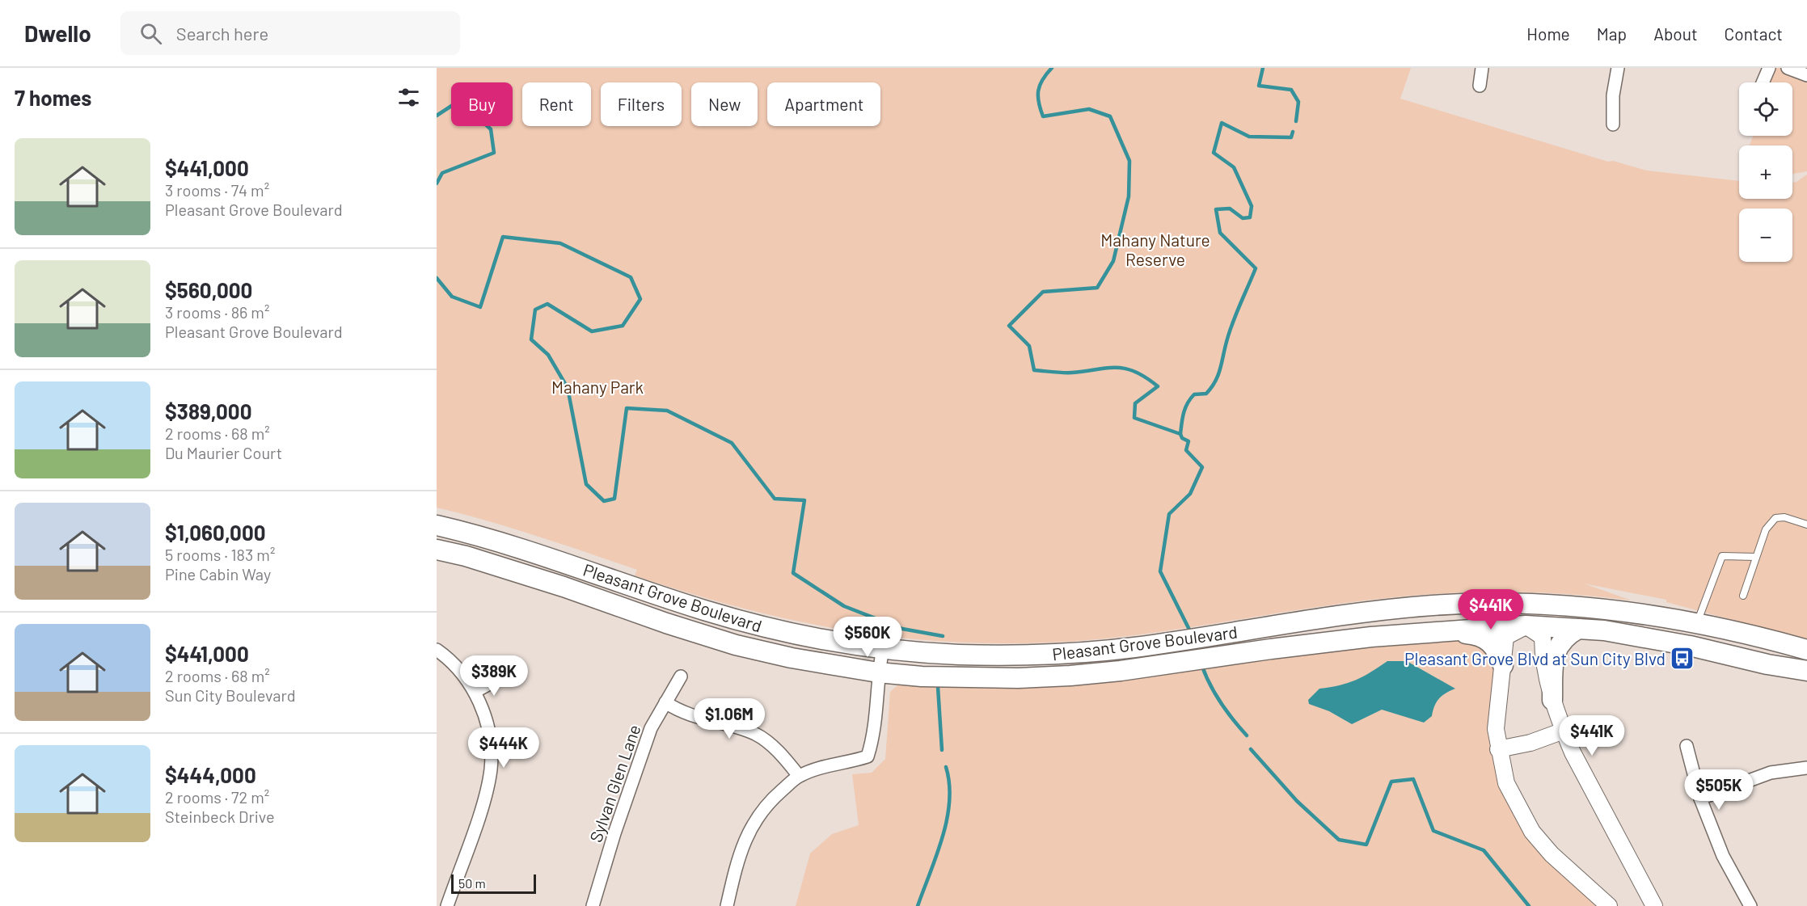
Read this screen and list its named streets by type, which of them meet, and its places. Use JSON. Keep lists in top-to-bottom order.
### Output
{
  "streets": {
    "main road": ["Pleasant Grove Boulevard"],
    "street": ["Sylvan Glen Lane"]
  },
  "parks": ["Mahany Nature Reserve", "Mahany Park"],
  "places": {
    "bus stop": ["Pleasant Grove Blvd at Sun City Blvd"]
  },
  "scale_bar": "50 m",
  "page": {
    "header": "Dwello",
    "search": "Search here",
    "nav": [
      "Home",
      "Map",
      "About",
      "Contact"
    ],
    "heading": "7 homes",
    "map_buttons": ["+", "−"],
    "chip": [
      "Buy",
      "Rent",
      "Filters",
      "New",
      "Apartment"
    ],
    "list": [
      {
        "name": "$441,000",
        "note": "3 rooms · 74 m² · Pleasant Grove Boulevard"
      },
      {
        "name": "$560,000",
        "note": "3 rooms · 86 m² · Pleasant Grove Boulevard"
      },
      {
        "name": "$389,000",
        "note": "2 rooms · 68 m² · Du Maurier Court"
      },
      {
        "name": "$1,060,000",
        "note": "5 rooms · 183 m² · Pine Cabin Way"
      },
      {
        "name": "$441,000",
        "note": "2 rooms · 68 m² · Sun City Boulevard"
      },
      {
        "name": "$444,000",
        "note": "2 rooms · 72 m² · Steinbeck Drive"
      }
    ],
    "price": [
      "$441K",
      "$560K",
      "$389K",
      "$1.06M",
      "$441K",
      "$444K",
      "$505K"
    ],
    "scale": "50 m"
  }
}
